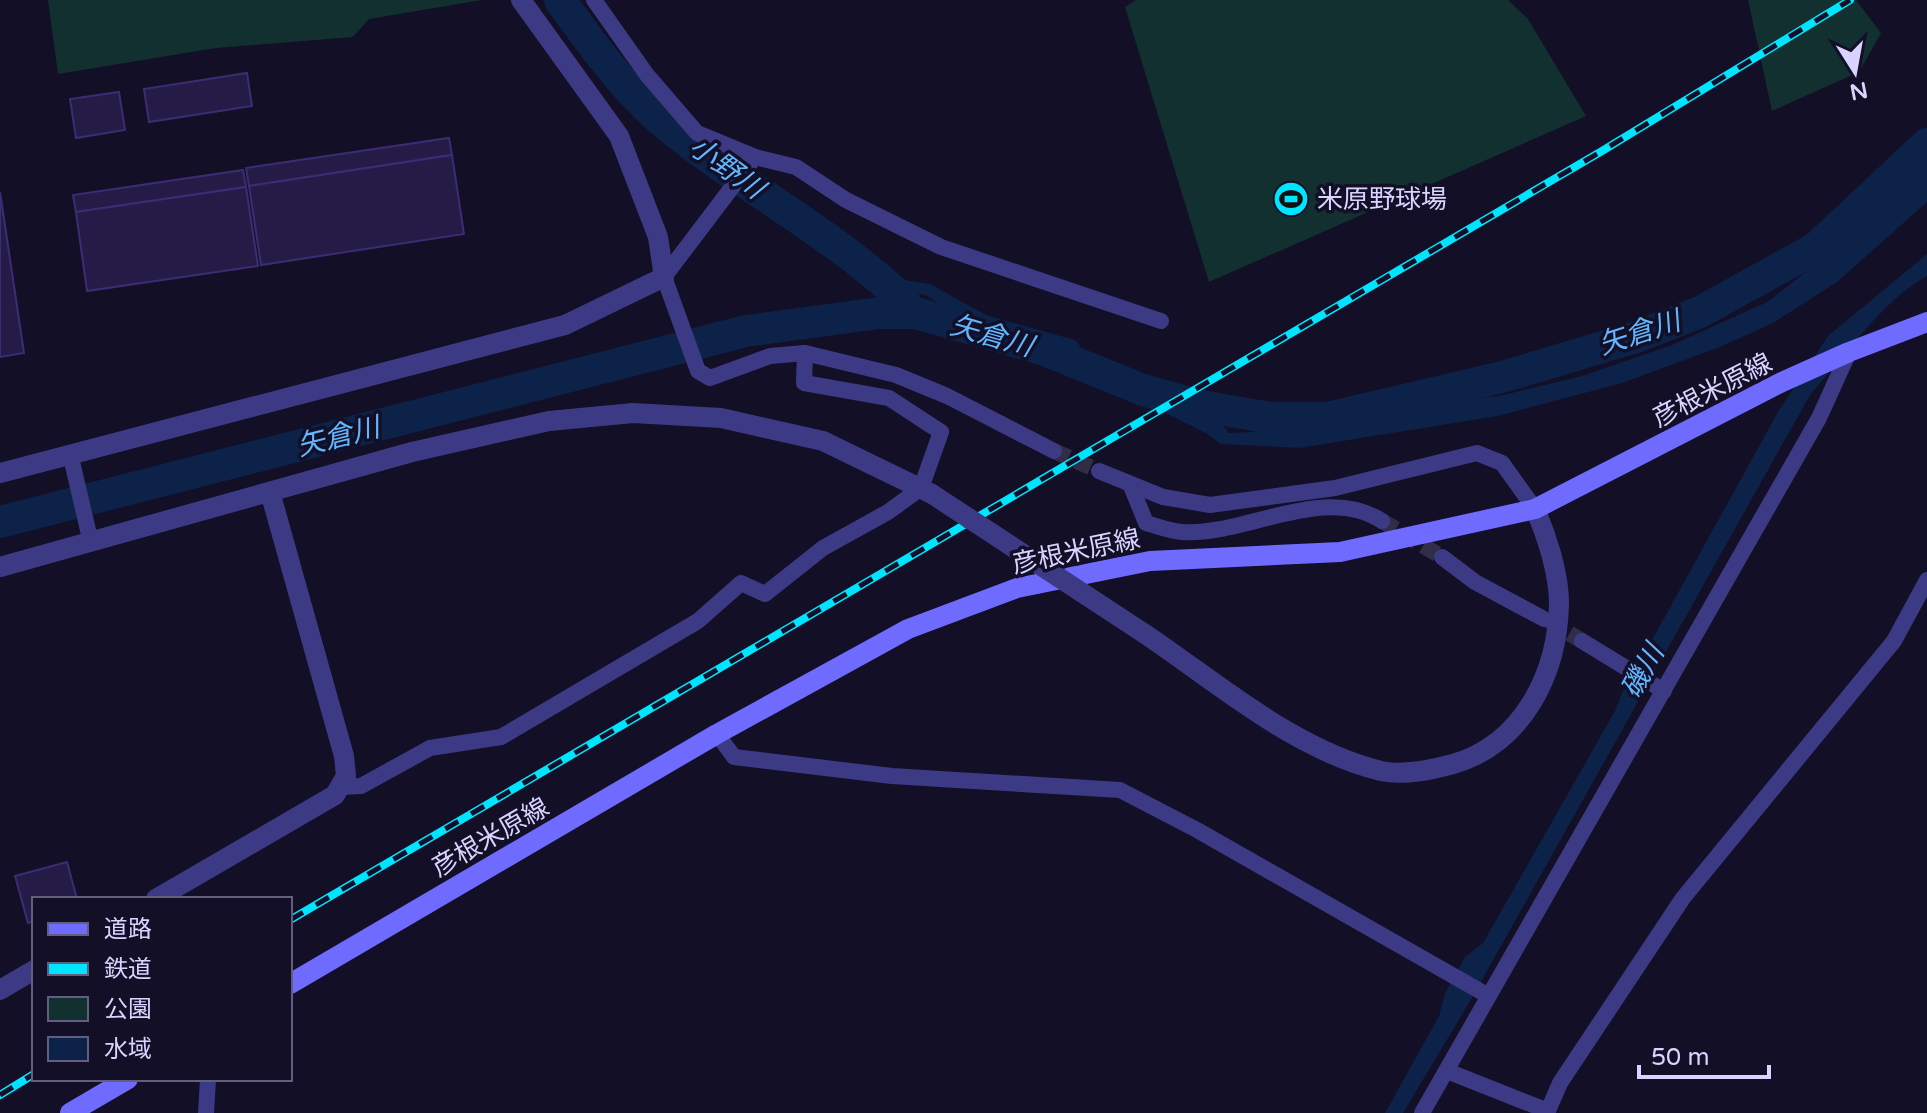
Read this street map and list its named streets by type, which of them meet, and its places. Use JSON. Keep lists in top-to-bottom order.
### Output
{
  "streets": {
    "main road": ["彦根米原線"]
  },
  "water": ["小野川", "矢倉川", "磯川"],
  "places": {
    "sports": ["米原野球場"]
  },
  "legend": [
    "道路",
    "鉄道",
    "公園",
    "水域"
  ],
  "scale_bar": "50 m",
  "north": "bottom"
}
